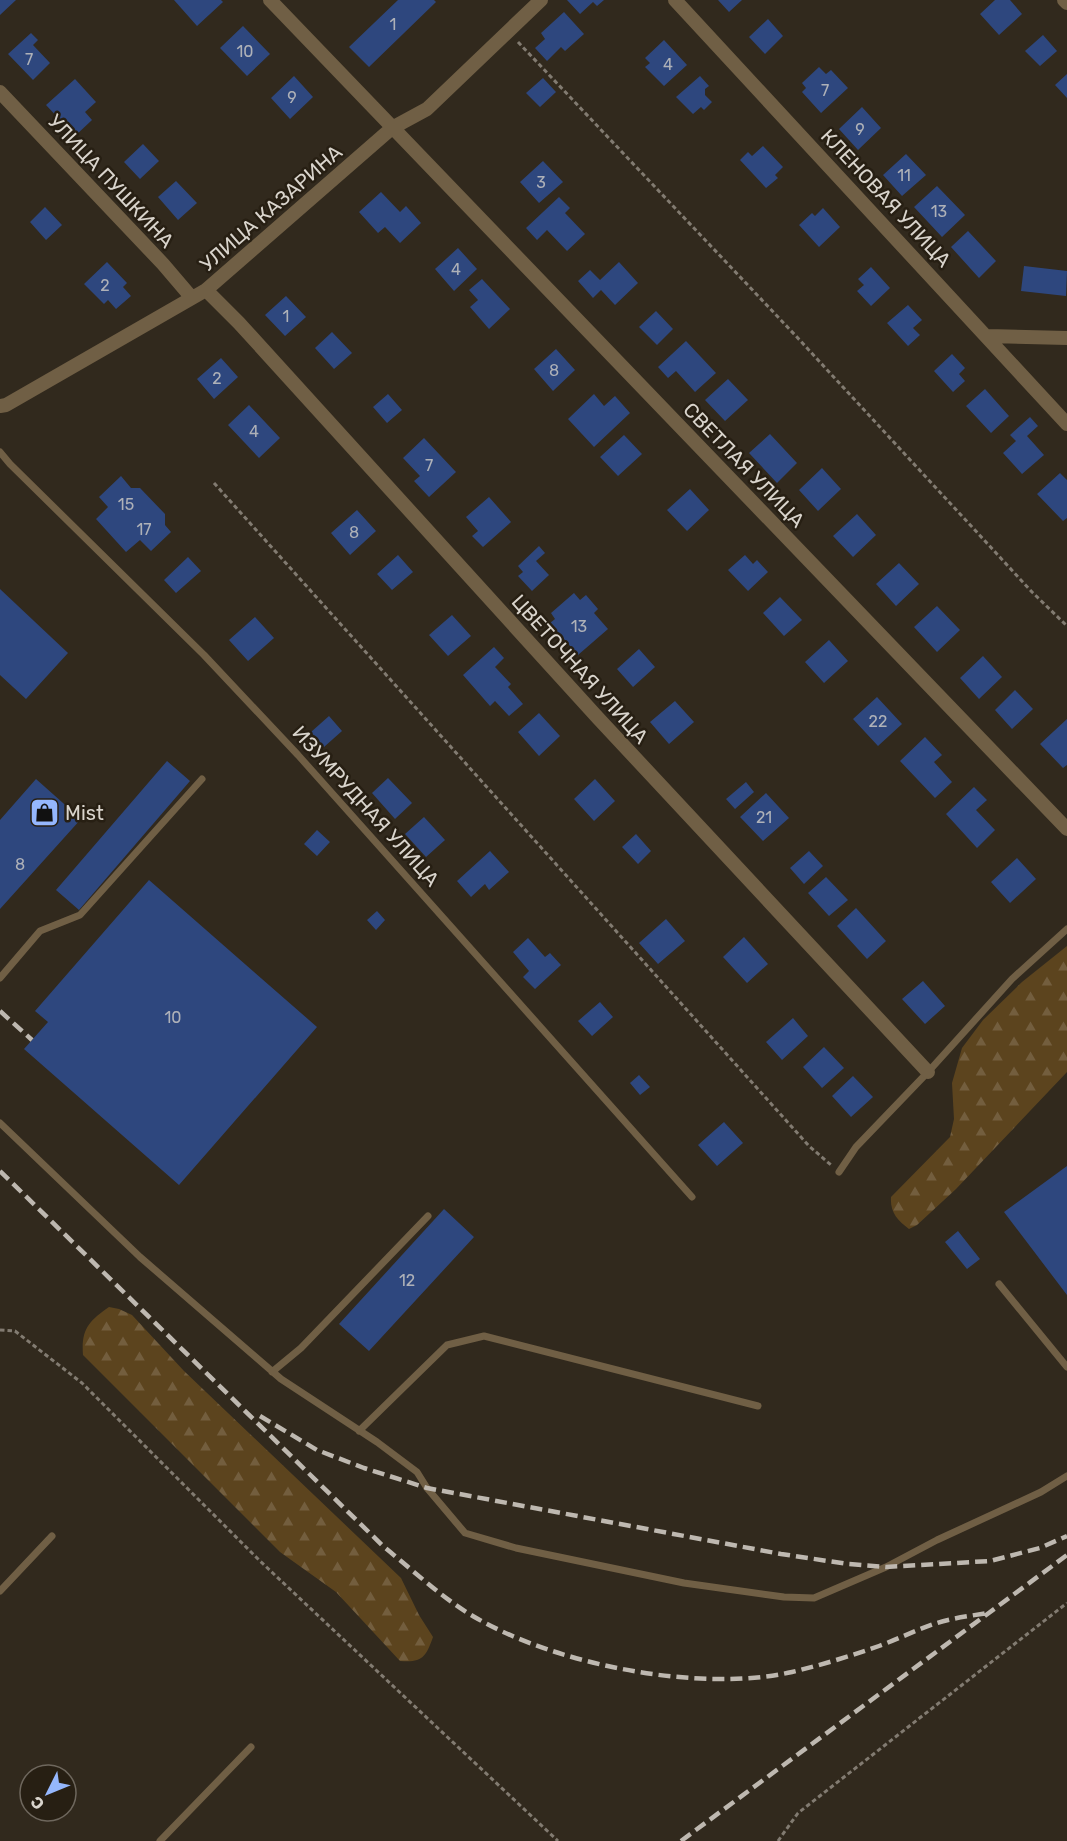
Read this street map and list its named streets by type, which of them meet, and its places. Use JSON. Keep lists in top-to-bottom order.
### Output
{
  "streets": {
    "street": [
      "УЛИЦА ПУШКИНА",
      "КЛЕНОВАЯ УЛИЦА",
      "УЛИЦА КАЗАРИНА",
      "СВЕТЛАЯ УЛИЦА",
      "ЦВЕТОЧНАЯ УЛИЦА"
    ],
    "lane": ["ИЗУМРУДНАЯ УЛИЦА"]
  },
  "crossings": [
    ["УЛИЦА ПУШКИНА", "УЛИЦА КАЗАРИНА"],
    ["УЛИЦА КАЗАРИНА", "СВЕТЛАЯ УЛИЦА"],
    ["УЛИЦА КАЗАРИНА", "ЦВЕТОЧНАЯ УЛИЦА"]
  ],
  "places": {
    "shop": ["Mist"]
  },
  "house_numbers": [
    "1",
    "10",
    "7",
    "4",
    "7",
    "9",
    "9",
    "11",
    "3",
    "13",
    "4",
    "2",
    "1",
    "8",
    "2",
    "4",
    "7",
    "15",
    "17",
    "8",
    "13",
    "22",
    "21",
    "8",
    "10",
    "12"
  ],
  "north": "bottom left"
}
